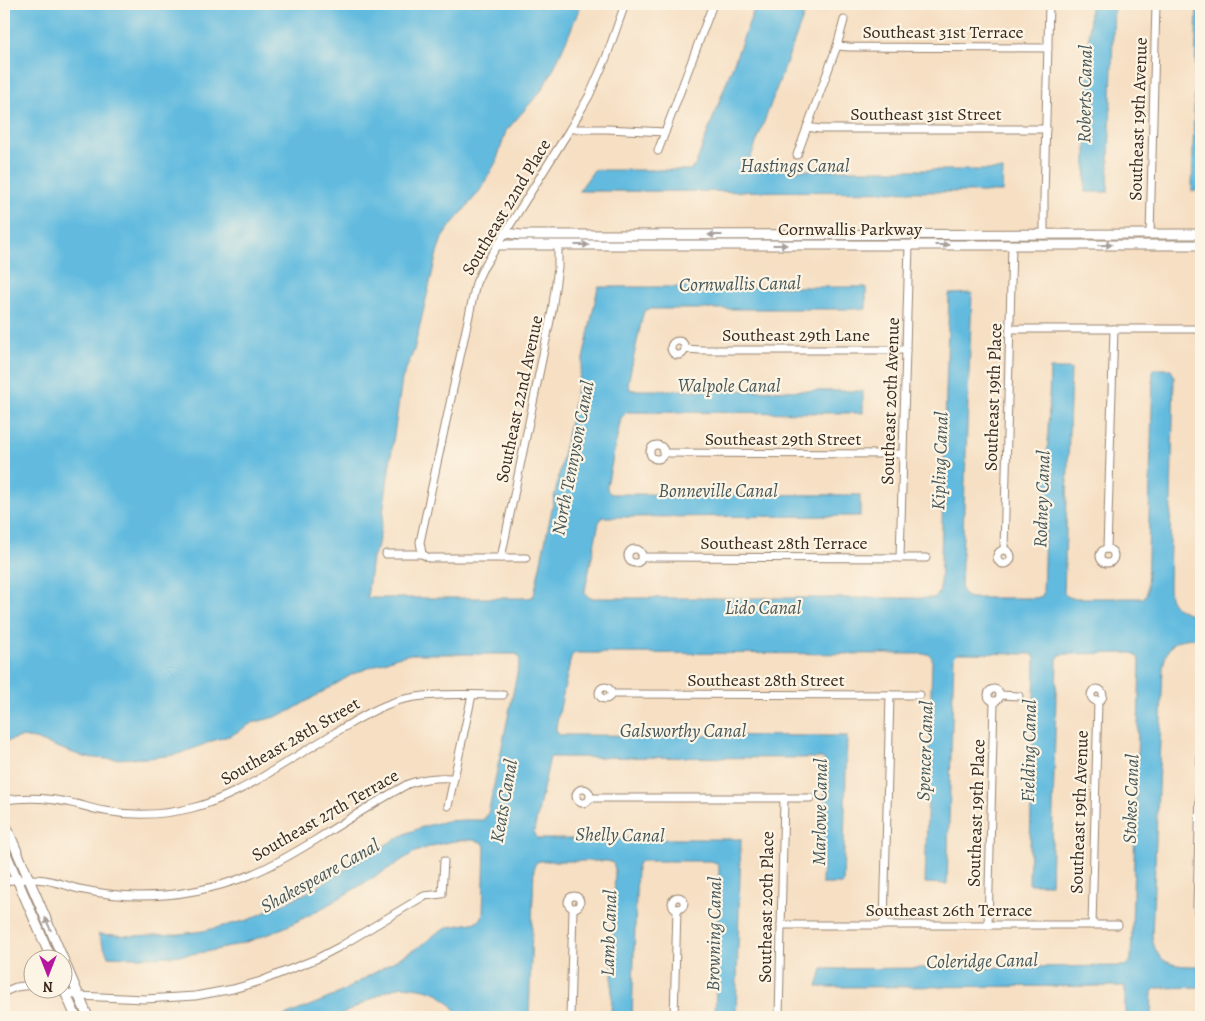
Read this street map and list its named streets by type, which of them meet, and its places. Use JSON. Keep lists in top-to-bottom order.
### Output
{
  "streets": {
    "street": [
      "Southeast 31st Terrace",
      "Southeast 31st Street",
      "Southeast 19th Avenue",
      "Southeast 22nd Place",
      "Cornwallis Parkway",
      "Southeast 29th Lane",
      "Southeast 19th Place",
      "Southeast 22nd Avenue",
      "Southeast 20th Avenue",
      "Southeast 29th Street",
      "Southeast 28th Terrace",
      "Southeast 28th Street",
      "Southeast 27th Terrace",
      "Southeast 20th Place",
      "Southeast 26th Terrace"
    ]
  },
  "crossings": [
    ["Southeast 19th Avenue", "Cornwallis Parkway"],
    ["Southeast 19th Avenue", "Southeast 26th Terrace"],
    ["Southeast 22nd Place", "Cornwallis Parkway"],
    ["Cornwallis Parkway", "Southeast 19th Place"],
    ["Cornwallis Parkway", "Southeast 22nd Avenue"],
    ["Cornwallis Parkway", "Southeast 20th Avenue"],
    ["Southeast 29th Lane", "Southeast 20th Avenue"],
    ["Southeast 19th Place", "Southeast 26th Terrace"],
    ["Southeast 20th Avenue", "Southeast 29th Street"],
    ["Southeast 20th Avenue", "Southeast 28th Terrace"],
    ["Southeast 20th Place", "Southeast 26th Terrace"]
  ],
  "water": [
    "Roberts Canal",
    "Hastings Canal",
    "Cornwallis Canal",
    "Walpole Canal",
    "North Tennyson Canal",
    "Kipling Canal",
    "Bonneville Canal",
    "Rodney Canal",
    "Lido Canal",
    "Galsworthy Canal",
    "Spencer Canal",
    "Fielding Canal",
    "Stokes Canal",
    "Keats Canal",
    "Marlowe Canal",
    "Shelly Canal",
    "Shakespeare Canal",
    "Lamb Canal",
    "Browning Canal",
    "Coleridge Canal"
  ],
  "north": "bottom"
}
